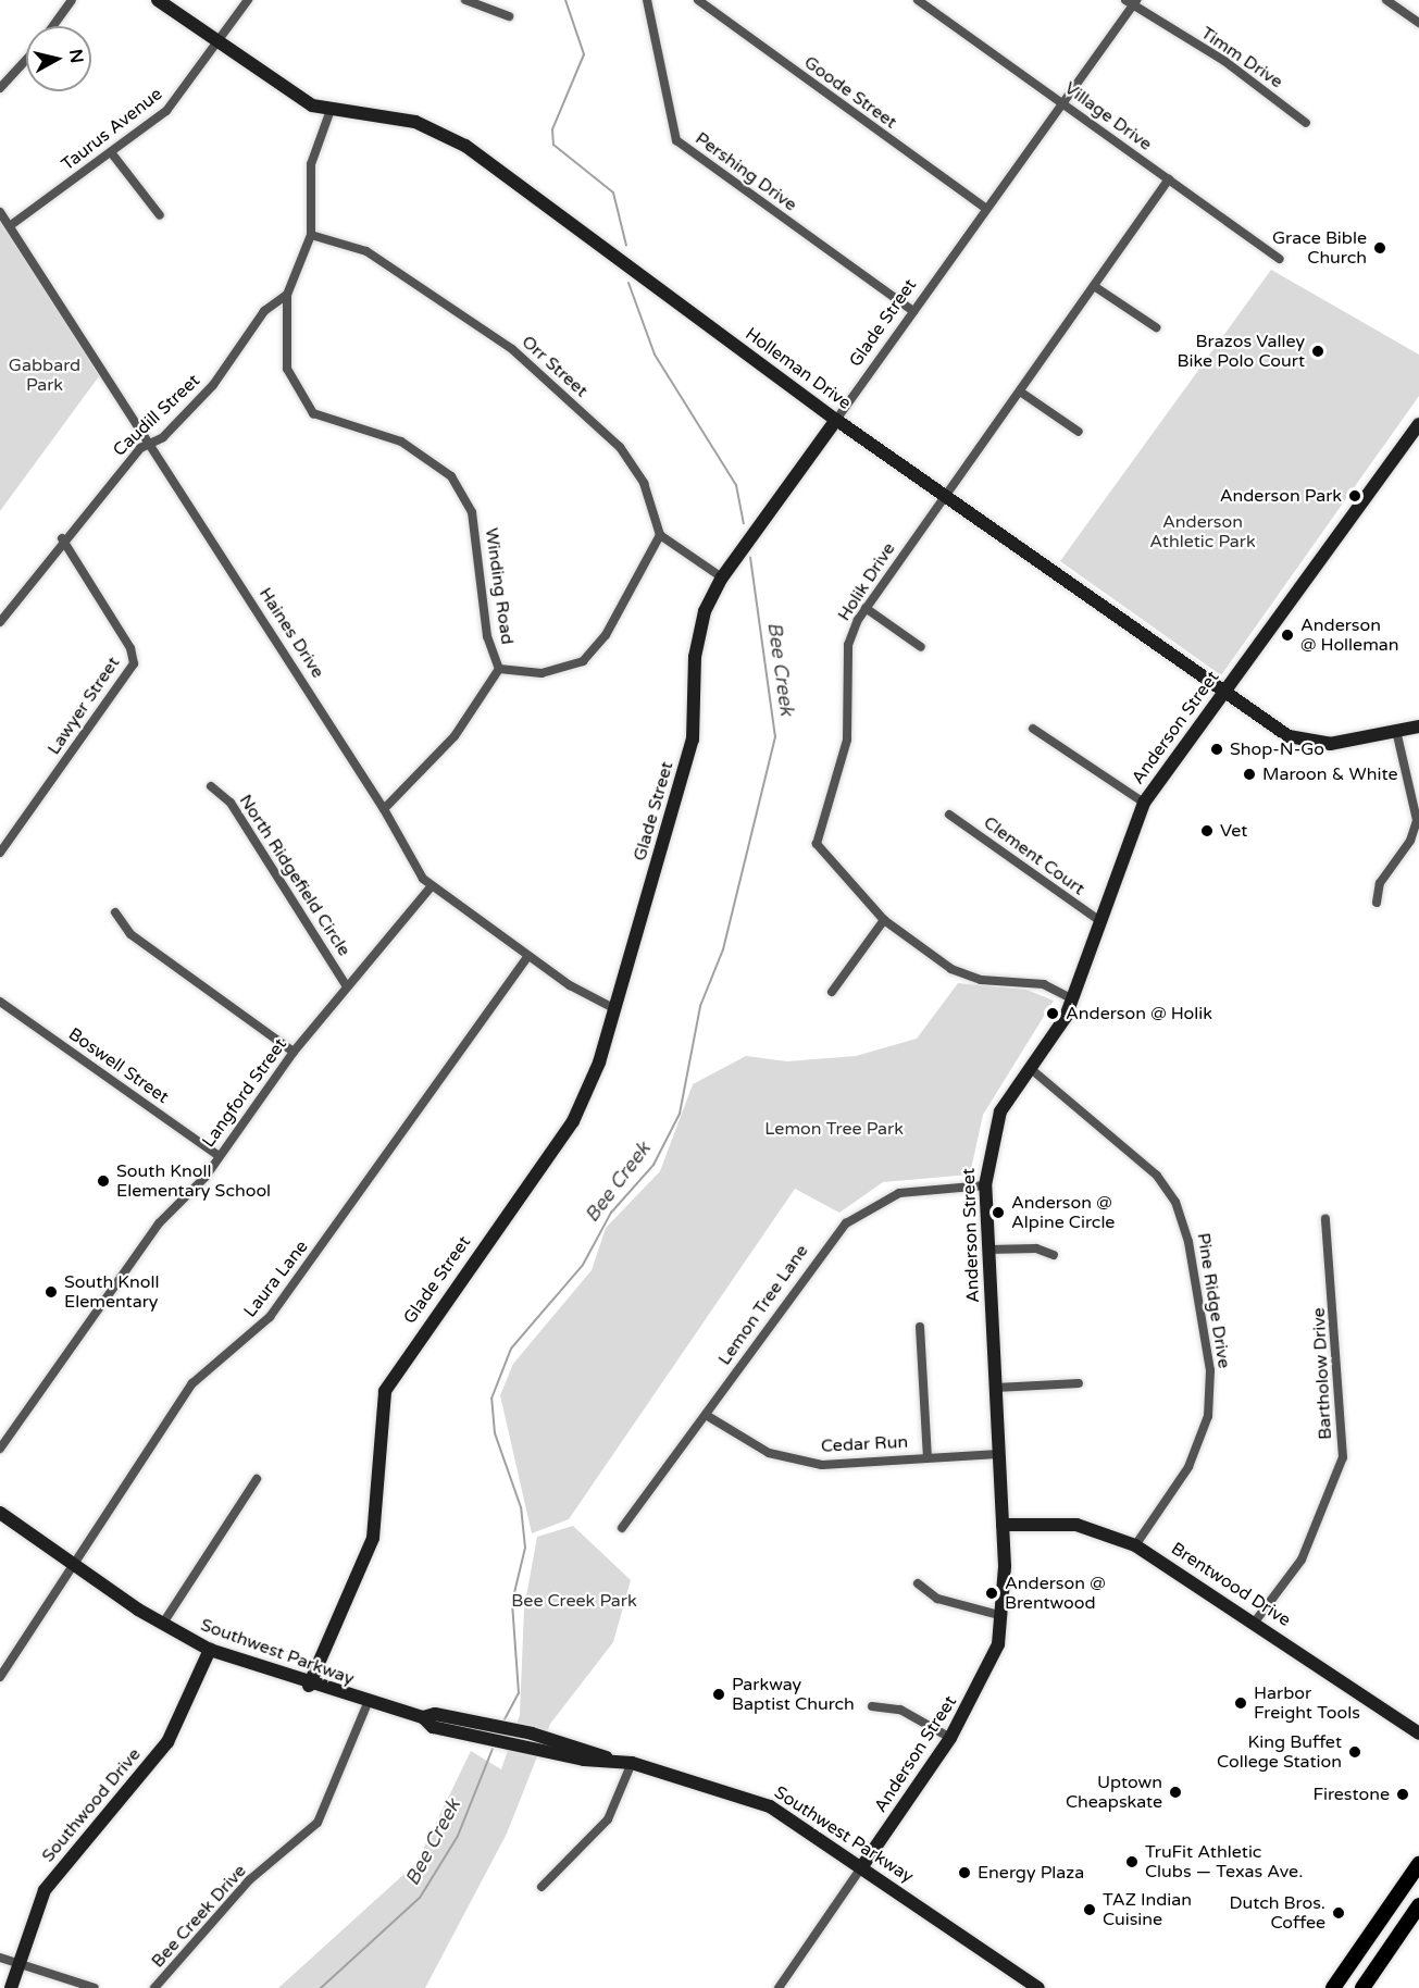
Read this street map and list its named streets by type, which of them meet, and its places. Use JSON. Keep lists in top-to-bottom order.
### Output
{
  "streets": {
    "street": [
      "Timm Drive",
      "Goode Street",
      "Village Drive",
      "Taurus Avenue",
      "Pershing Drive",
      "Glade Street",
      "Orr Street",
      "Holleman Drive",
      "Caudill Street",
      "Holik Drive",
      "Winding Road",
      "Haines Drive",
      "Lawyer Street",
      "Anderson Street",
      "Clement Court",
      "North Ridgefield Circle",
      "Boswell Street",
      "Langford Street",
      "Laura Lane",
      "Pine Ridge Drive",
      "Lemon Tree Lane",
      "Bartholow Drive",
      "Cedar Run",
      "Brentwood Drive",
      "Southwest Parkway",
      "Southwood Drive",
      "Bee Creek Drive"
    ]
  },
  "crossings": [
    ["Timm Drive", "Glade Street"],
    ["Goode Street", "Glade Street"],
    ["Village Drive", "Glade Street"],
    ["Village Drive", "Holik Drive"],
    ["Taurus Avenue", "Holleman Drive"],
    ["Taurus Avenue", "Haines Drive"],
    ["Pershing Drive", "Glade Street"],
    ["Glade Street", "Holleman Drive"],
    ["Glade Street", "Haines Drive"],
    ["Glade Street", "Southwest Parkway"],
    ["Orr Street", "Winding Road"],
    ["Holleman Drive", "Holik Drive"],
    ["Holleman Drive", "Winding Road"],
    ["Holleman Drive", "Anderson Street"],
    ["Caudill Street", "Winding Road"],
    ["Caudill Street", "Haines Drive"],
    ["Caudill Street", "Lawyer Street"],
    ["Holik Drive", "Anderson Street"],
    ["Haines Drive", "Langford Street"],
    ["Haines Drive", "Laura Lane"],
    ["Anderson Street", "Clement Court"],
    ["Anderson Street", "Pine Ridge Drive"],
    ["Anderson Street", "Lemon Tree Lane"],
    ["Anderson Street", "Cedar Run"],
    ["Anderson Street", "Brentwood Drive"],
    ["Anderson Street", "Southwest Parkway"],
    ["North Ridgefield Circle", "Langford Street"],
    ["Boswell Street", "Langford Street"],
    ["Laura Lane", "Southwest Parkway"],
    ["Pine Ridge Drive", "Brentwood Drive"],
    ["Lemon Tree Lane", "Cedar Run"],
    ["Bartholow Drive", "Brentwood Drive"],
    ["Southwest Parkway", "Southwood Drive"],
    ["Southwest Parkway", "Bee Creek Drive"]
  ],
  "water": ["Bee Creek"],
  "parks": [
    "Gabbard Park",
    "Anderson Athletic Park",
    "Lemon Tree Park",
    "Bee Creek Park"
  ],
  "places": [
    "Grace Bible Church",
    "Brazos Valley Bike Polo Court",
    "Anderson Park",
    "Anderson @ Holleman",
    "Shop-N-Go",
    "Maroon & White",
    "Vet",
    "Anderson @ Holik",
    "South Knoll Elementary School",
    "Anderson @ Alpine Circle",
    "South Knoll Elementary",
    "Anderson @ Brentwood",
    "Parkway Baptist Church",
    "Harbor Freight Tools",
    "King Buffet College Station",
    "Uptown Cheapskate",
    "Firestone",
    "TruFit Athletic Clubs — Texas Ave.",
    "Energy Plaza",
    "TAZ Indian Cuisine",
    "Dutch Bros. Coffee"
  ],
  "north": "right"
}
